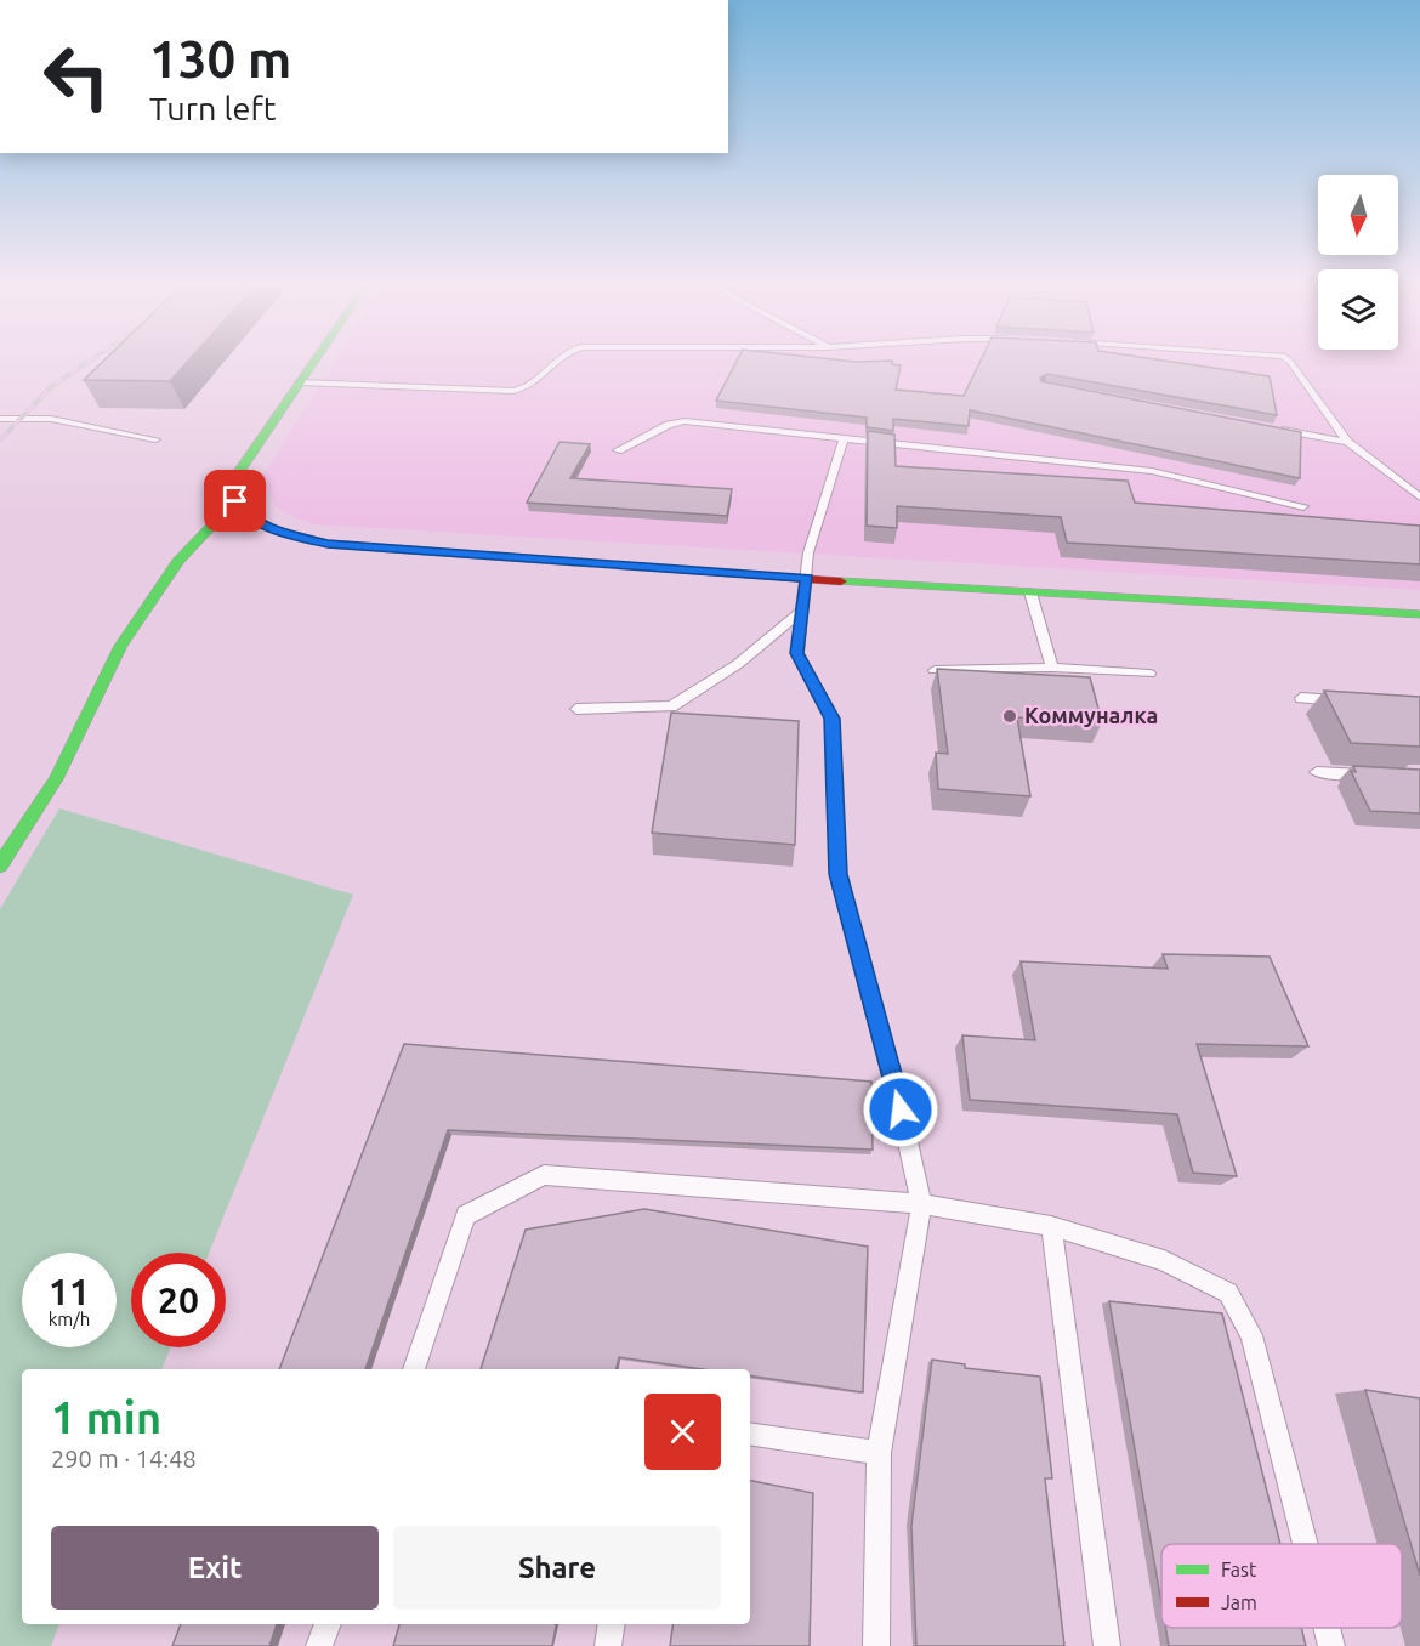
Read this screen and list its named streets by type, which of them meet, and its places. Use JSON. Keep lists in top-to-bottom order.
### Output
{
  "places": ["Коммуналка"],
  "legend": ["Fast", "Jam"],
  "north": "bottom",
  "page": {
    "turn": ["130 m", "Turn left"],
    "speed": "11 km/h",
    "limit": "20",
    "heading": ["1 min", "290 m · 14:48"],
    "buttons": ["Exit", "Share"]
  }
}
